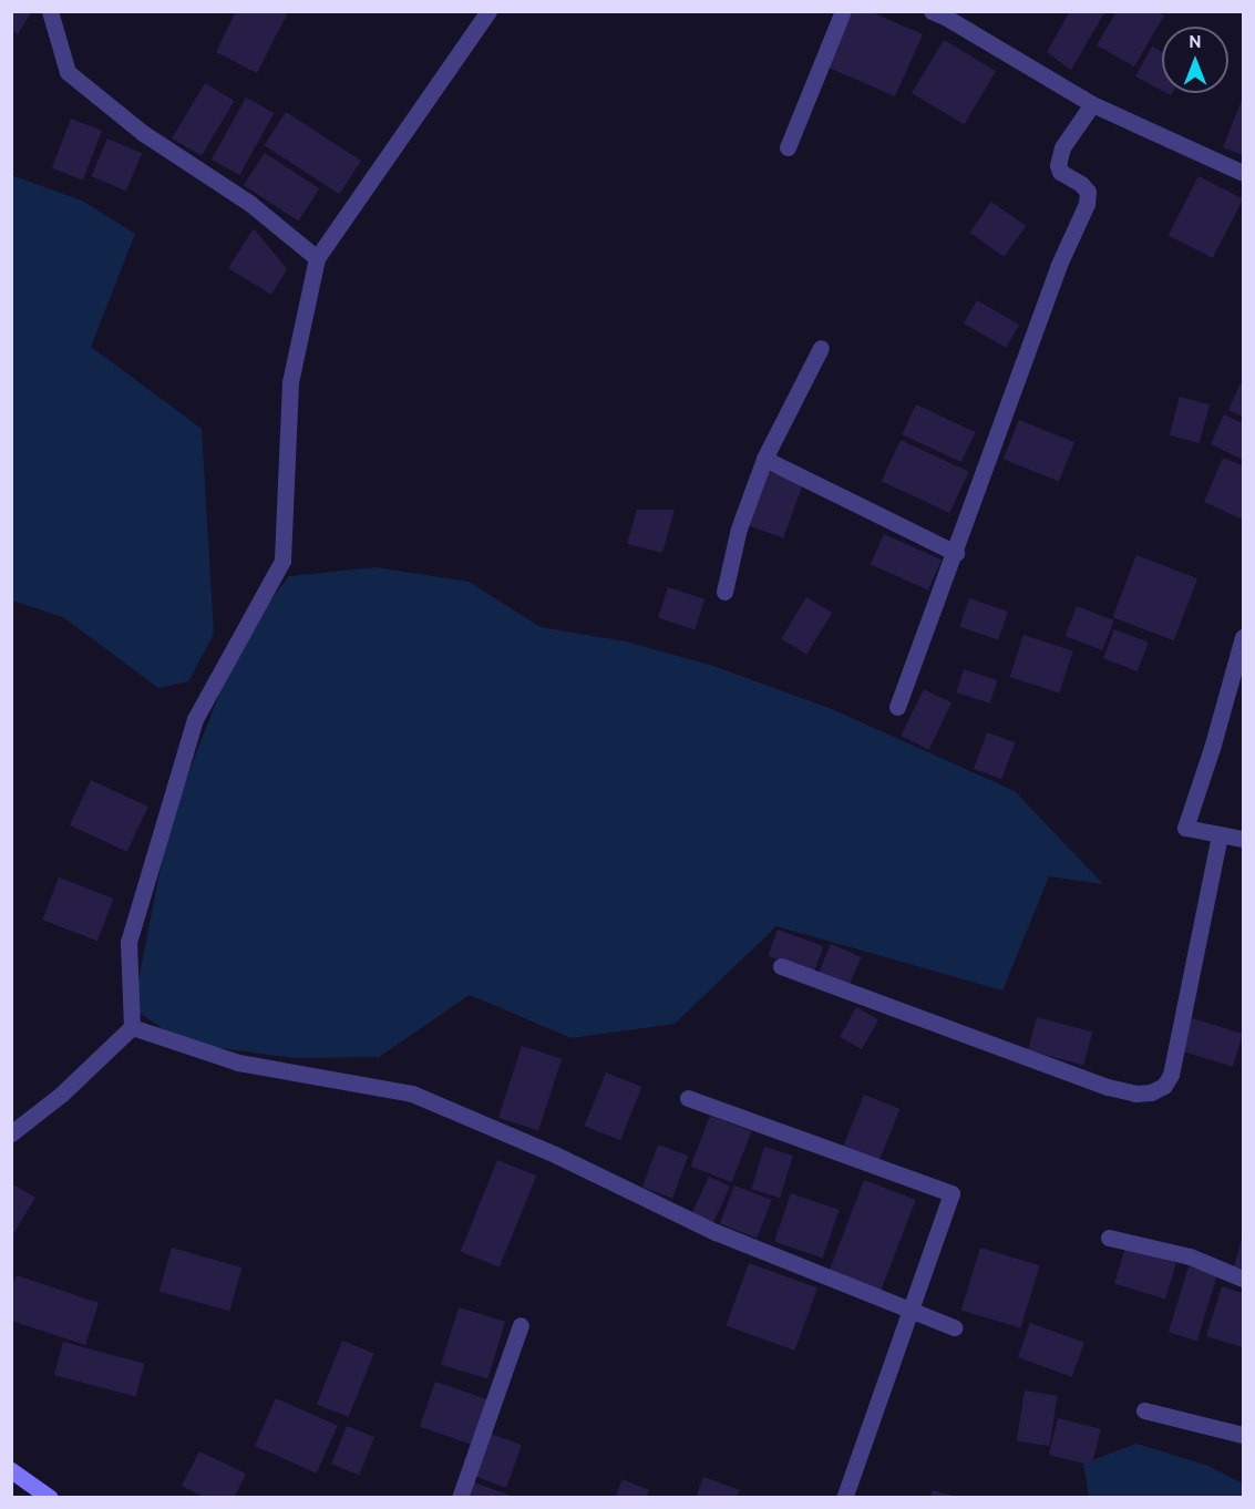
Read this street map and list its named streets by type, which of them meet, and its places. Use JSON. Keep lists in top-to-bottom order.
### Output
{
  "north": "top"
}
